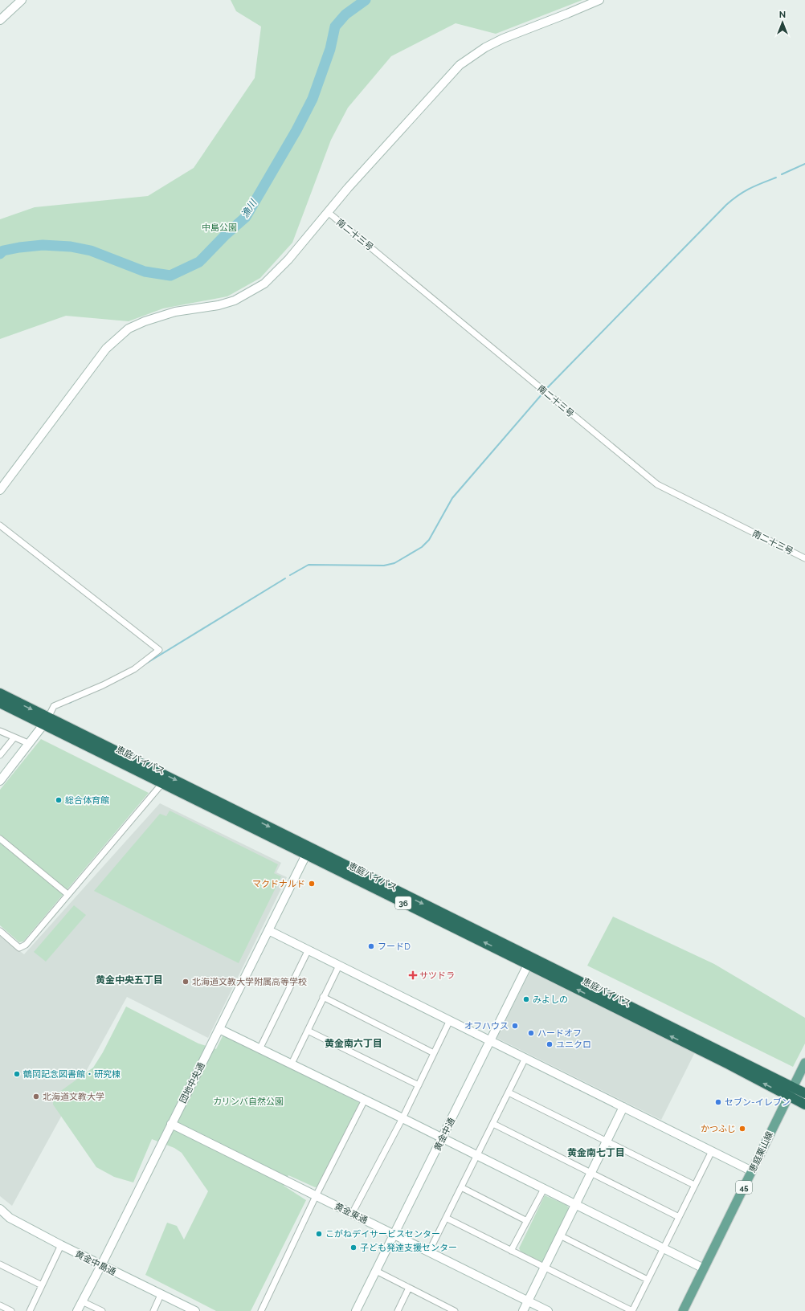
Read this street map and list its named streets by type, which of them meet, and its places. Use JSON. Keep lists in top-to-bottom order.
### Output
{
  "streets": {
    "highway": ["恵庭バイパス", "36"],
    "main road": ["恵庭栗山線", "45"],
    "street": [
      "南二十三号",
      "団地中央通",
      "黄金中通",
      "黄金東通",
      "黄金中島通"
    ]
  },
  "crossings": [
    ["恵庭バイパス", "団地中央通"],
    ["恵庭バイパス", "黄金中通"],
    ["恵庭バイパス", "恵庭栗山線"],
    ["団地中央通", "黄金東通"],
    ["団地中央通", "黄金中島通"],
    ["黄金中通", "黄金東通"]
  ],
  "districts": ["黄金中央五丁目", "黄金南六丁目", "黄金南七丁目"],
  "water": ["漁川"],
  "parks": ["中島公園", "カリンバ自然公園"],
  "places": {
    "other": [
      "総合体育館",
      "マクドナルド",
      "フードD",
      "北海道文教大学附属高等学校",
      "みよしの",
      "オフハウス",
      "ハードオフ",
      "ユニクロ",
      "鶴岡記念図書館・研究棟",
      "北海道文教大学",
      "セブン-イレブン",
      "かつふじ",
      "こがねデイサービスセンター",
      "子ども発達支援センター"
    ],
    "health": ["サツドラ"]
  },
  "north": "top"
}
